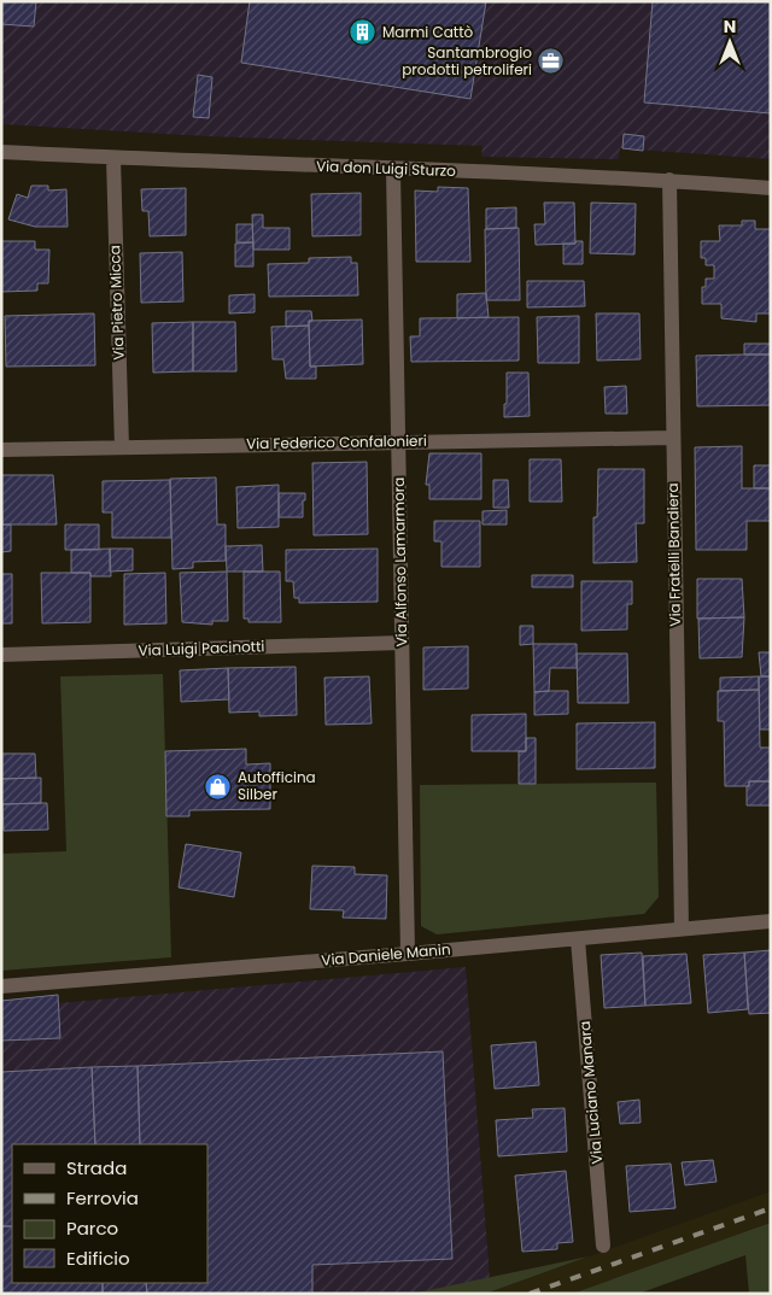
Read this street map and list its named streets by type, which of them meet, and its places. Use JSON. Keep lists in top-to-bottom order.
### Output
{
  "streets": {
    "street": [
      "Via don Luigi Sturzo",
      "Via Pietro Micca",
      "Via Federico Confalonieri",
      "Via Fratelli Bandiera",
      "Via Alfonso Lamarmora",
      "Via Luigi Pacinotti",
      "Via Daniele Manin",
      "Via Luciano Manara"
    ]
  },
  "crossings": [
    ["Via don Luigi Sturzo", "Via Pietro Micca"],
    ["Via don Luigi Sturzo", "Via Fratelli Bandiera"],
    ["Via don Luigi Sturzo", "Via Alfonso Lamarmora"],
    ["Via Pietro Micca", "Via Federico Confalonieri"],
    ["Via Federico Confalonieri", "Via Fratelli Bandiera"],
    ["Via Federico Confalonieri", "Via Alfonso Lamarmora"],
    ["Via Fratelli Bandiera", "Via Daniele Manin"],
    ["Via Alfonso Lamarmora", "Via Luigi Pacinotti"],
    ["Via Alfonso Lamarmora", "Via Daniele Manin"],
    ["Via Daniele Manin", "Via Luciano Manara"]
  ],
  "places": {
    "building": ["Marmi Cattò"],
    "office": ["Santambrogio prodotti petroliferi"],
    "shop": ["Autofficina Silber"]
  },
  "legend": [
    "Strada",
    "Ferrovia",
    "Parco",
    "Edificio"
  ],
  "north": "top"
}
